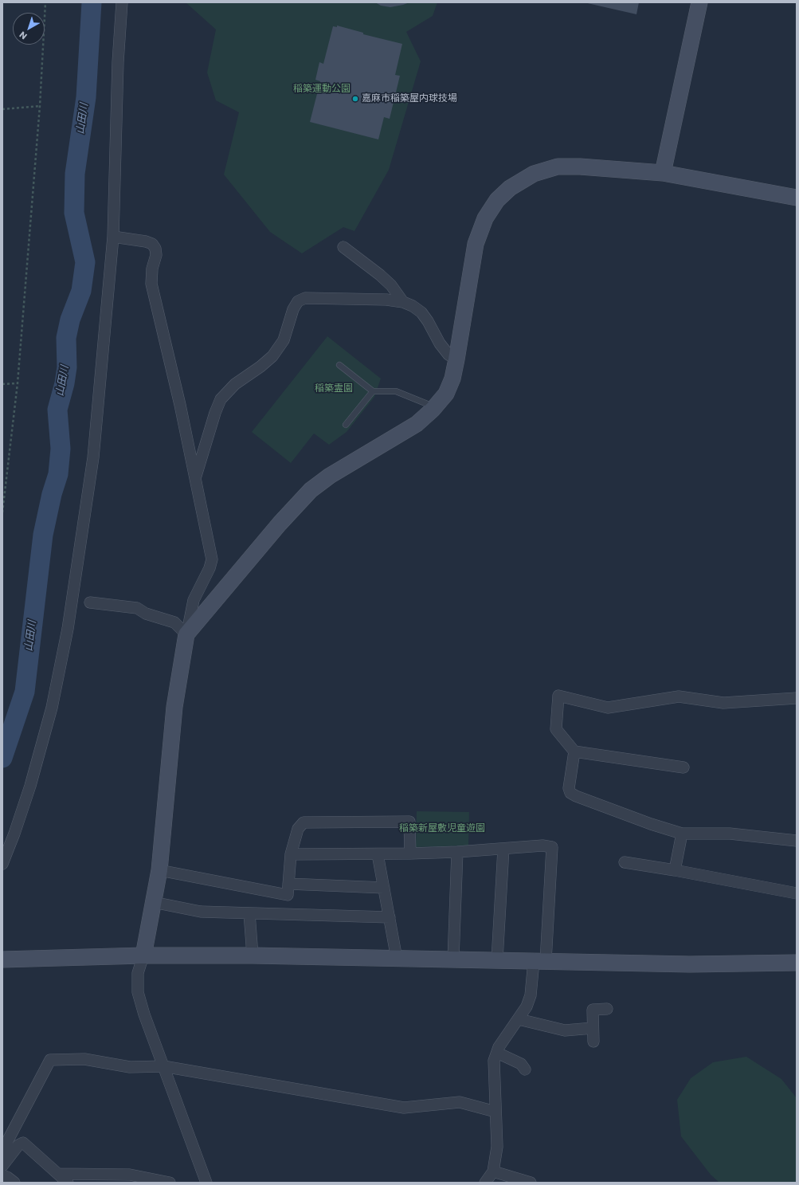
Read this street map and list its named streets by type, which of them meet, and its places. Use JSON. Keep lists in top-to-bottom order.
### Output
{
  "water": ["山田川"],
  "parks": ["稲築運動公園", "稲築霊園", "稲築新屋敷児童遊園"],
  "places": ["嘉麻市稲築屋内球技場"],
  "north": "bottom left"
}
